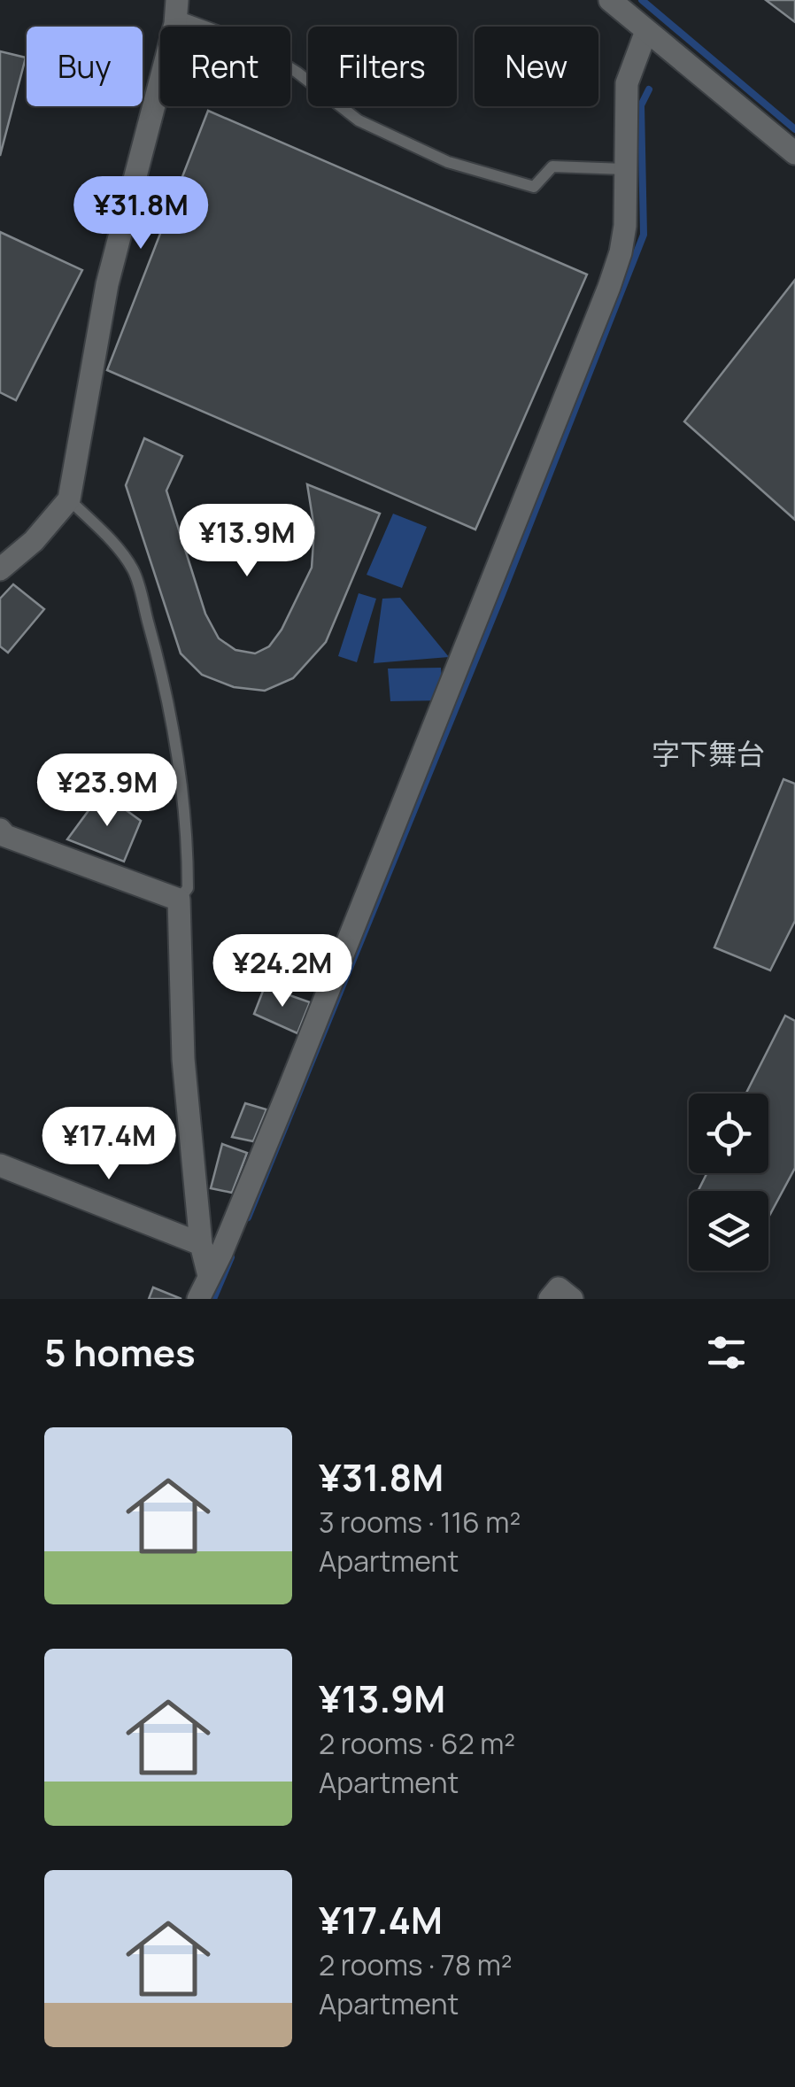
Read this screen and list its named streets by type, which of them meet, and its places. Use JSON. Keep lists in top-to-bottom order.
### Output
{
  "districts": ["字下舞台"],
  "page": {
    "chip": [
      "Buy",
      "Rent",
      "Filters",
      "New"
    ],
    "price": [
      "¥31.8M",
      "¥13.9M",
      "¥23.9M",
      "¥24.2M",
      "¥17.4M"
    ],
    "heading": "5 homes",
    "list": [
      {
        "name": "¥31.8M",
        "note": "3 rooms · 116 m² · Apartment"
      },
      {
        "name": "¥13.9M",
        "note": "2 rooms · 62 m² · Apartment"
      },
      {
        "name": "¥17.4M",
        "note": "2 rooms · 78 m² · Apartment"
      }
    ]
  }
}
